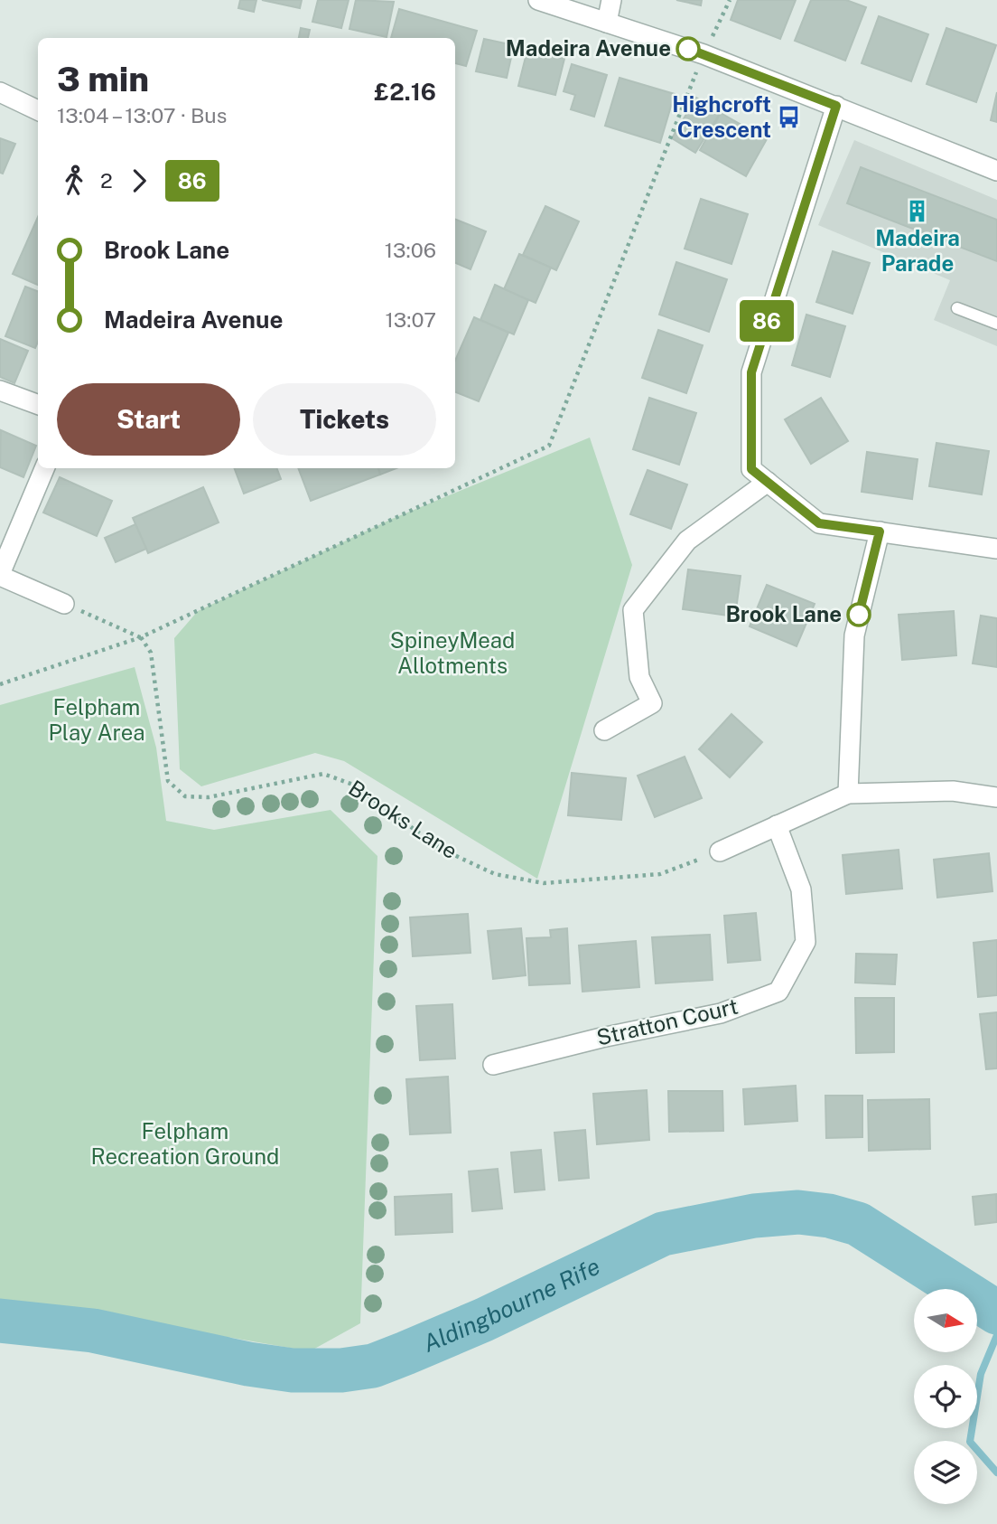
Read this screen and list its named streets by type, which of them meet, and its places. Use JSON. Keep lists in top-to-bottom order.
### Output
{
  "streets": {
    "street": ["Stratton Court"],
    "path": ["Brooks Lane"]
  },
  "water": ["Aldingbourne Rife"],
  "parks": ["SpineyMead Allotments", "Felpham Play Area", "Felpham Recreation Ground"],
  "places": {
    "other": ["Madeira Avenue", "Brook Lane"],
    "bus stop": ["Highcroft Crescent"],
    "building": ["Madeira Parade"]
  },
  "lines": ["bus line 86"],
  "north": "right",
  "page": {
    "on_map": "86",
    "heading": ["3 min", "13:04 – 13:07 · Bus", "£2.16"],
    "legs": ["2", "86"],
    "list": [
      {
        "name": "Brook Lane",
        "value": "13:06"
      },
      {
        "name": "Madeira Avenue",
        "value": "13:07"
      }
    ],
    "buttons": ["Start", "Tickets"]
  }
}
